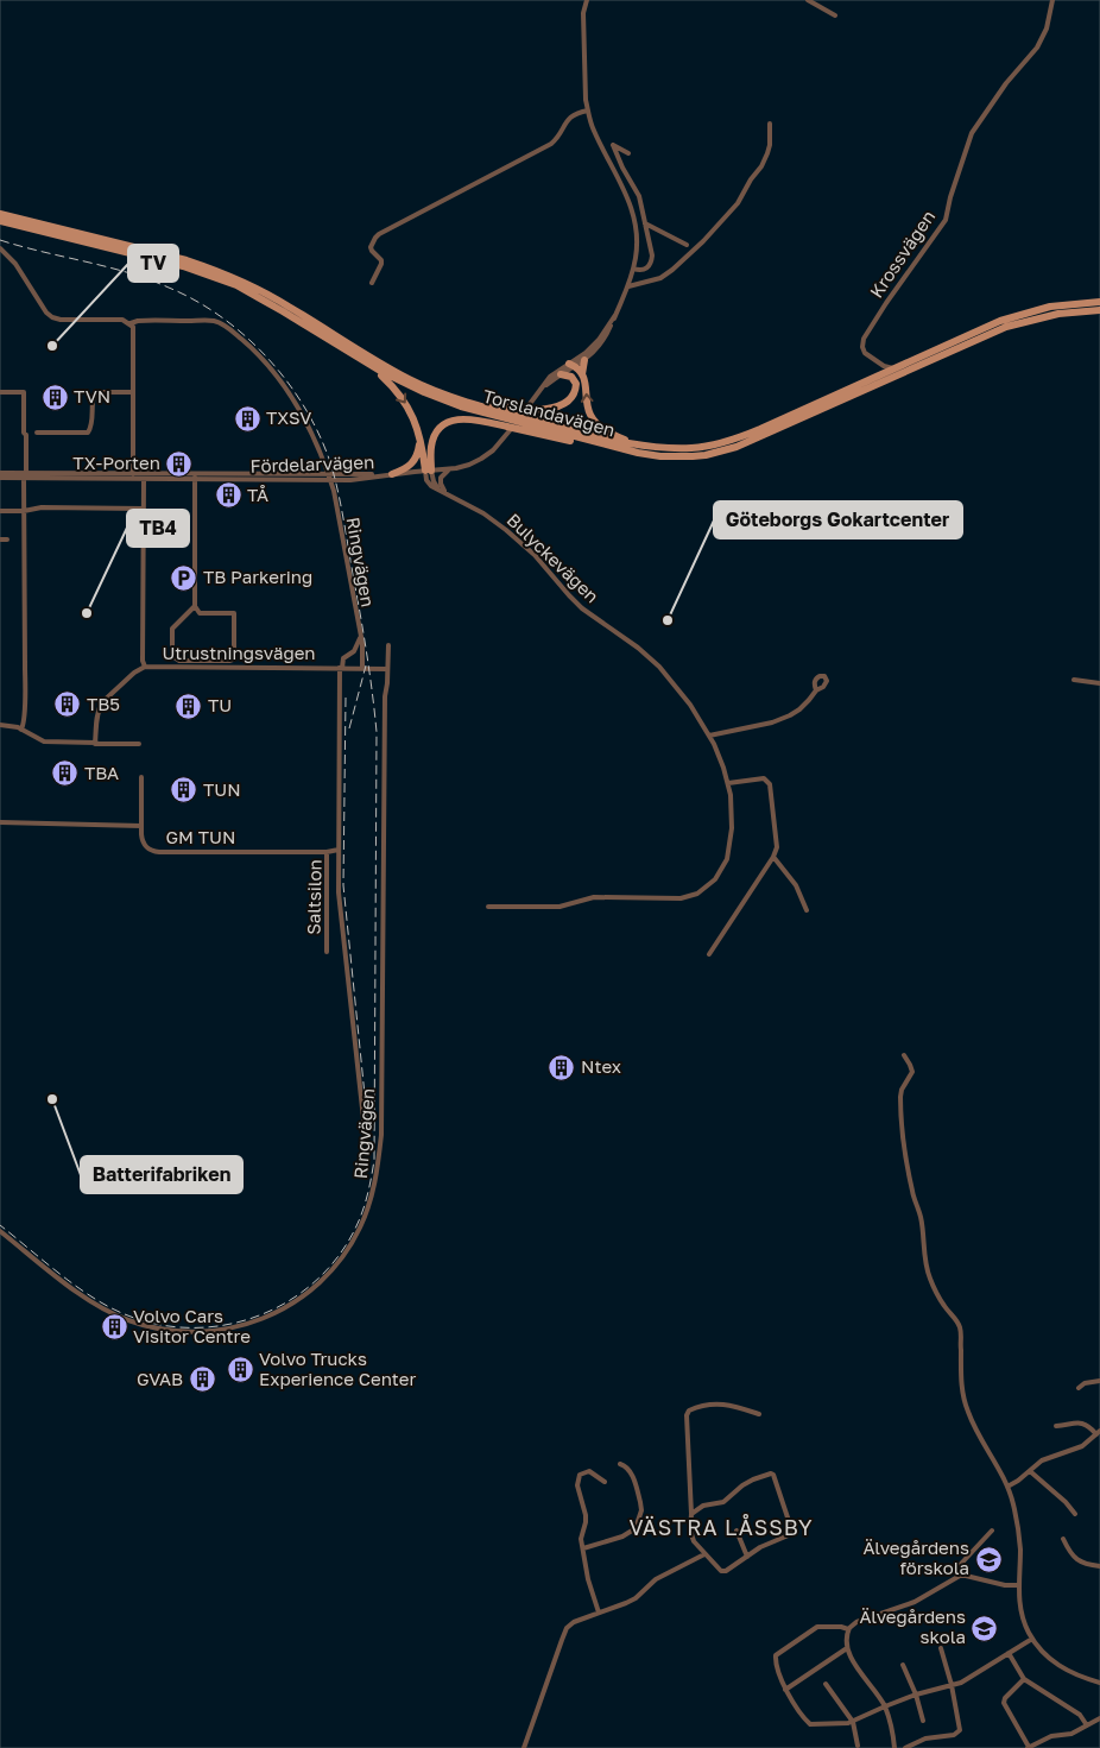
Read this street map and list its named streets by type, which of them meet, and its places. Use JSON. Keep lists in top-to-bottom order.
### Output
{
  "streets": {
    "main road": ["Torslandavägen"],
    "street": [
      "Krossvägen",
      "Fördelarvägen",
      "Bulyckevägen",
      "Ringvägen",
      "Utrustningsvägen",
      "GM TUN",
      "Saltsilon"
    ]
  },
  "crossings": [
    ["Ringvägen", "Utrustningsvägen"],
    ["GM TUN", "Saltsilon"]
  ],
  "districts": ["VÄSTRA LÅSSBY"],
  "places": {
    "other": [
      "TV",
      "TB4",
      "Göteborgs Gokartcenter",
      "Batterifabriken"
    ],
    "building": [
      "TVN",
      "TXSV",
      "TX-Porten",
      "TÅ",
      "TB5",
      "TU",
      "TBA",
      "TUN",
      "Ntex",
      "Volvo Cars Visitor Centre",
      "Volvo Trucks Experience Center",
      "GVAB"
    ],
    "parking": ["TB Parkering"],
    "school or university": ["Älvegårdens förskola", "Älvegårdens skola"]
  }
}
